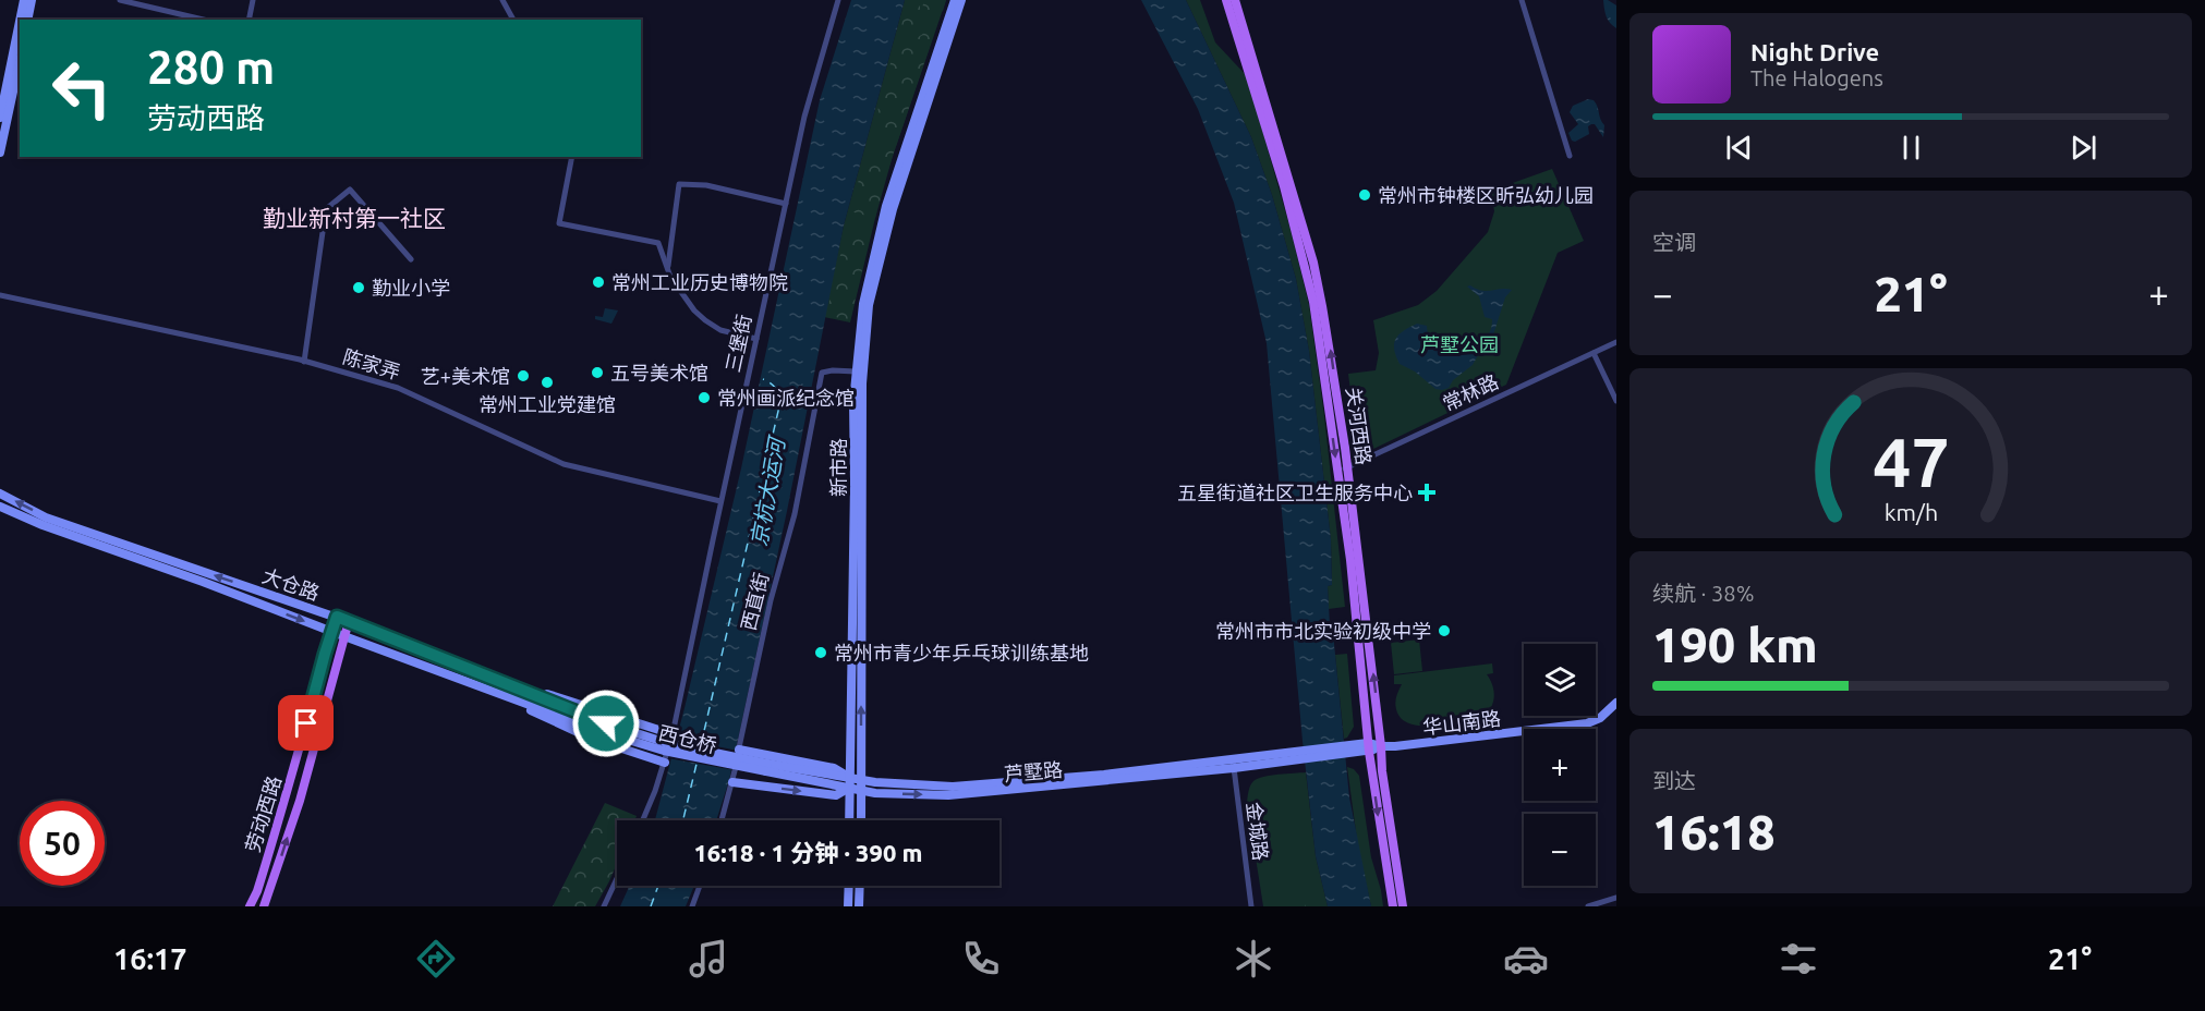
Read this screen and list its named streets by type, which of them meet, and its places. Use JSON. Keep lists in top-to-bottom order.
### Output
{
  "streets": {
    "main road": [
      "关河西路",
      "新市路",
      "大仓路",
      "华山南路",
      "西仓桥",
      "芦墅路",
      "劳动西路"
    ],
    "street": [
      "三堡街",
      "陈家弄",
      "常林路",
      "西直街",
      "金城路"
    ]
  },
  "crossings": [
    ["三堡街", "陈家弄"],
    ["常林路", "关河西路"],
    ["关河西路", "华山南路"],
    ["关河西路", "芦墅路"],
    ["新市路", "西直街"],
    ["新市路", "芦墅路"],
    ["大仓路", "西仓桥"],
    ["大仓路", "劳动西路"],
    ["西仓桥", "芦墅路"],
    ["芦墅路", "金城路"]
  ],
  "districts": ["勤业新村第一社区"],
  "water": ["京杭大运河"],
  "parks": ["芦墅公园"],
  "places": {
    "other": [
      "常州市钟楼区昕弘幼儿园",
      "常州工业历史博物院",
      "勤业小学",
      "五号美术馆",
      "艺+美术馆",
      "常州工业党建馆",
      "常州画派纪念馆",
      "常州市市北实验初级中学",
      "常州市青少年乒乓球训练基地"
    ],
    "health": ["五星街道社区卫生服务中心"]
  },
  "page": {
    "turn": ["280 m", "劳动西路"],
    "song": ["Night Drive", "The Halogens"],
    "tile": [
      "空调",
      ["续航 · 38%", "190 km"],
      ["到达", "16:18"]
    ],
    "heat": ["−", "21°", "+"],
    "map_buttons": ["+", "−"],
    "limit": "50",
    "trip": "16:18 · 1 分钟 · 390 m",
    "tabs": ["16:17", "21°"],
    "gauge": ["47", "km/h"]
  }
}
